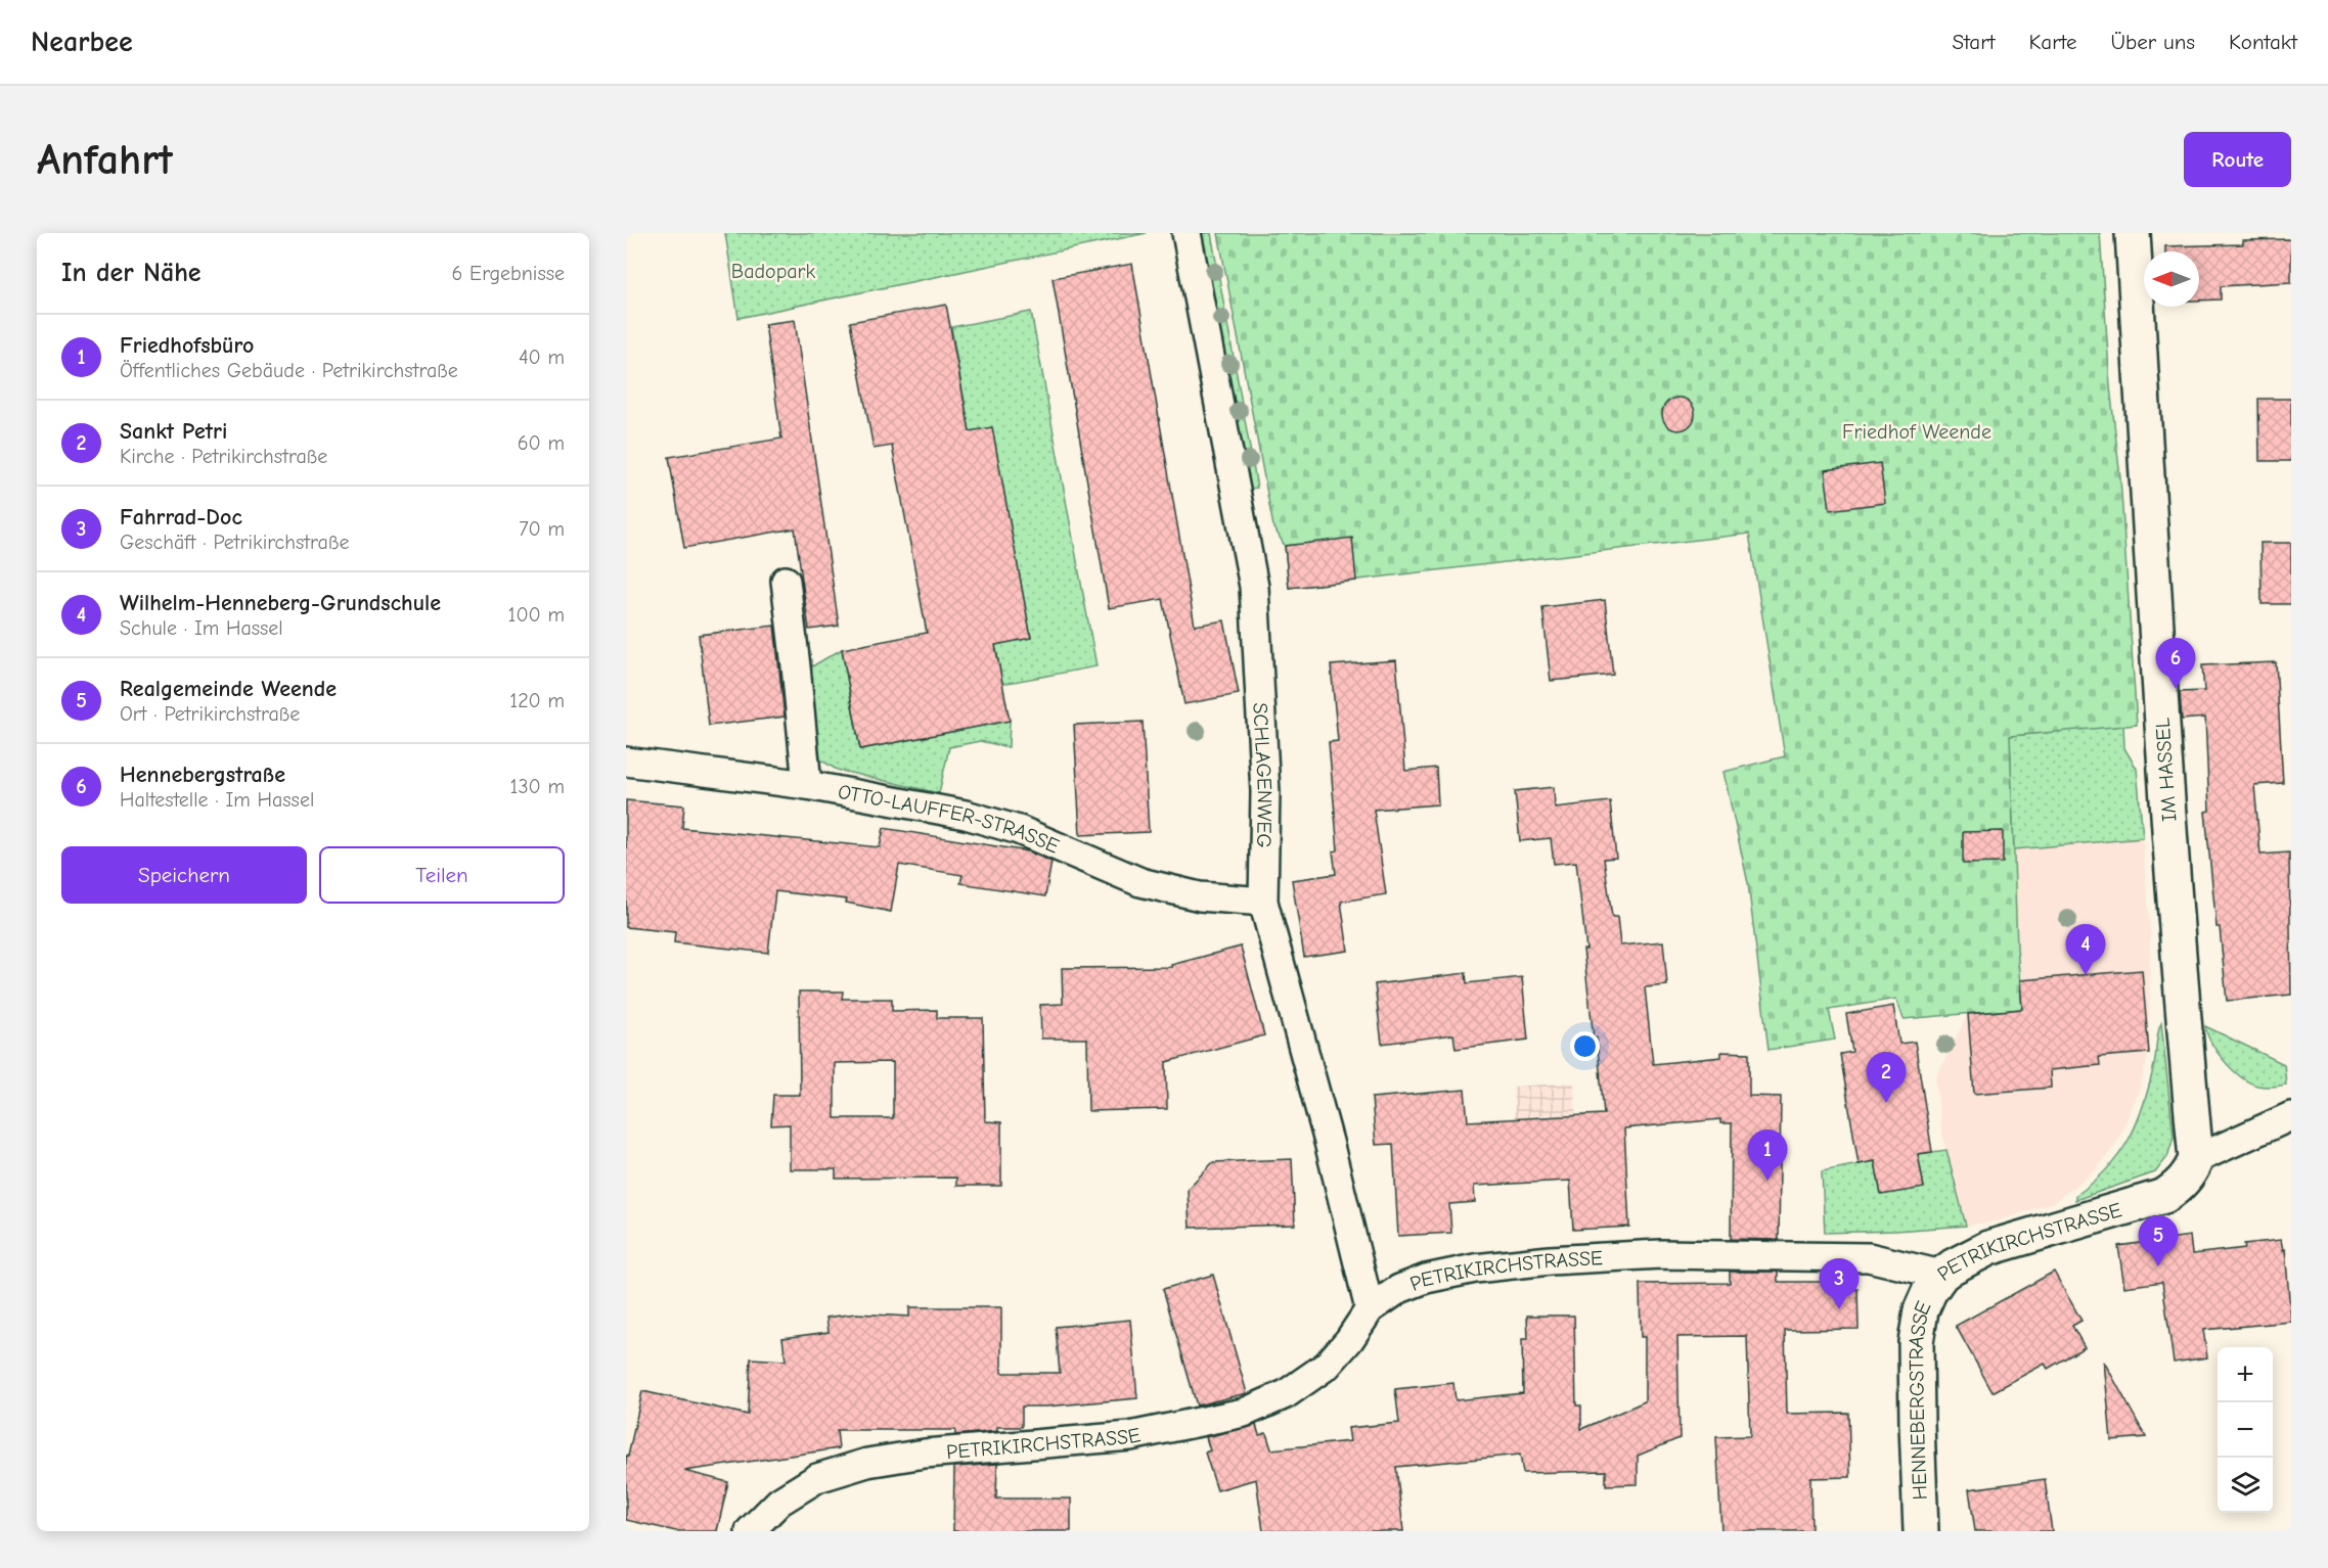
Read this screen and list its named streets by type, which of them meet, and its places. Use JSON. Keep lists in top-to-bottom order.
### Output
{
  "streets": {
    "street": [
      "IM HASSEL",
      "SCHLAGENWEG",
      "OTTO-LAUFFER-STRASSE",
      "PETRIKIRCHSTRASSE",
      "HENNEBERGSTRASSE"
    ]
  },
  "crossings": [
    ["IM HASSEL", "PETRIKIRCHSTRASSE"],
    ["SCHLAGENWEG", "OTTO-LAUFFER-STRASSE"],
    ["SCHLAGENWEG", "PETRIKIRCHSTRASSE"],
    ["PETRIKIRCHSTRASSE", "HENNEBERGSTRASSE"]
  ],
  "parks": ["Badopark", "Friedhof Weende"],
  "north": "left",
  "page": {
    "header": "Nearbee",
    "nav": [
      "Start",
      "Karte",
      "Über uns",
      "Kontakt"
    ],
    "buttons": [
      "Route",
      ["Speichern", "Teilen"]
    ],
    "title": "Anfahrt",
    "heading": ["In der Nähe", "6 Ergebnisse"],
    "list": [
      {
        "mark": "1",
        "name": "Friedhofsbüro",
        "note": "Öffentliches Gebäude · Petrikirchstraße",
        "value": "40 m"
      },
      {
        "mark": "2",
        "name": "Sankt Petri",
        "note": "Kirche · Petrikirchstraße",
        "value": "60 m"
      },
      {
        "mark": "3",
        "name": "Fahrrad-Doc",
        "note": "Geschäft · Petrikirchstraße",
        "value": "70 m"
      },
      {
        "mark": "4",
        "name": "Wilhelm-Henneberg-Grundschule",
        "note": "Schule · Im Hassel",
        "value": "100 m"
      },
      {
        "mark": "5",
        "name": "Realgemeinde Weende",
        "note": "Ort · Petrikirchstraße",
        "value": "120 m"
      },
      {
        "mark": "6",
        "name": "Hennebergstraße",
        "note": "Haltestelle · Im Hassel",
        "value": "130 m"
      }
    ],
    "pins": [
      "6",
      "4",
      "2",
      "1",
      "5",
      "3"
    ],
    "map_buttons": ["+", "−"]
  }
}
